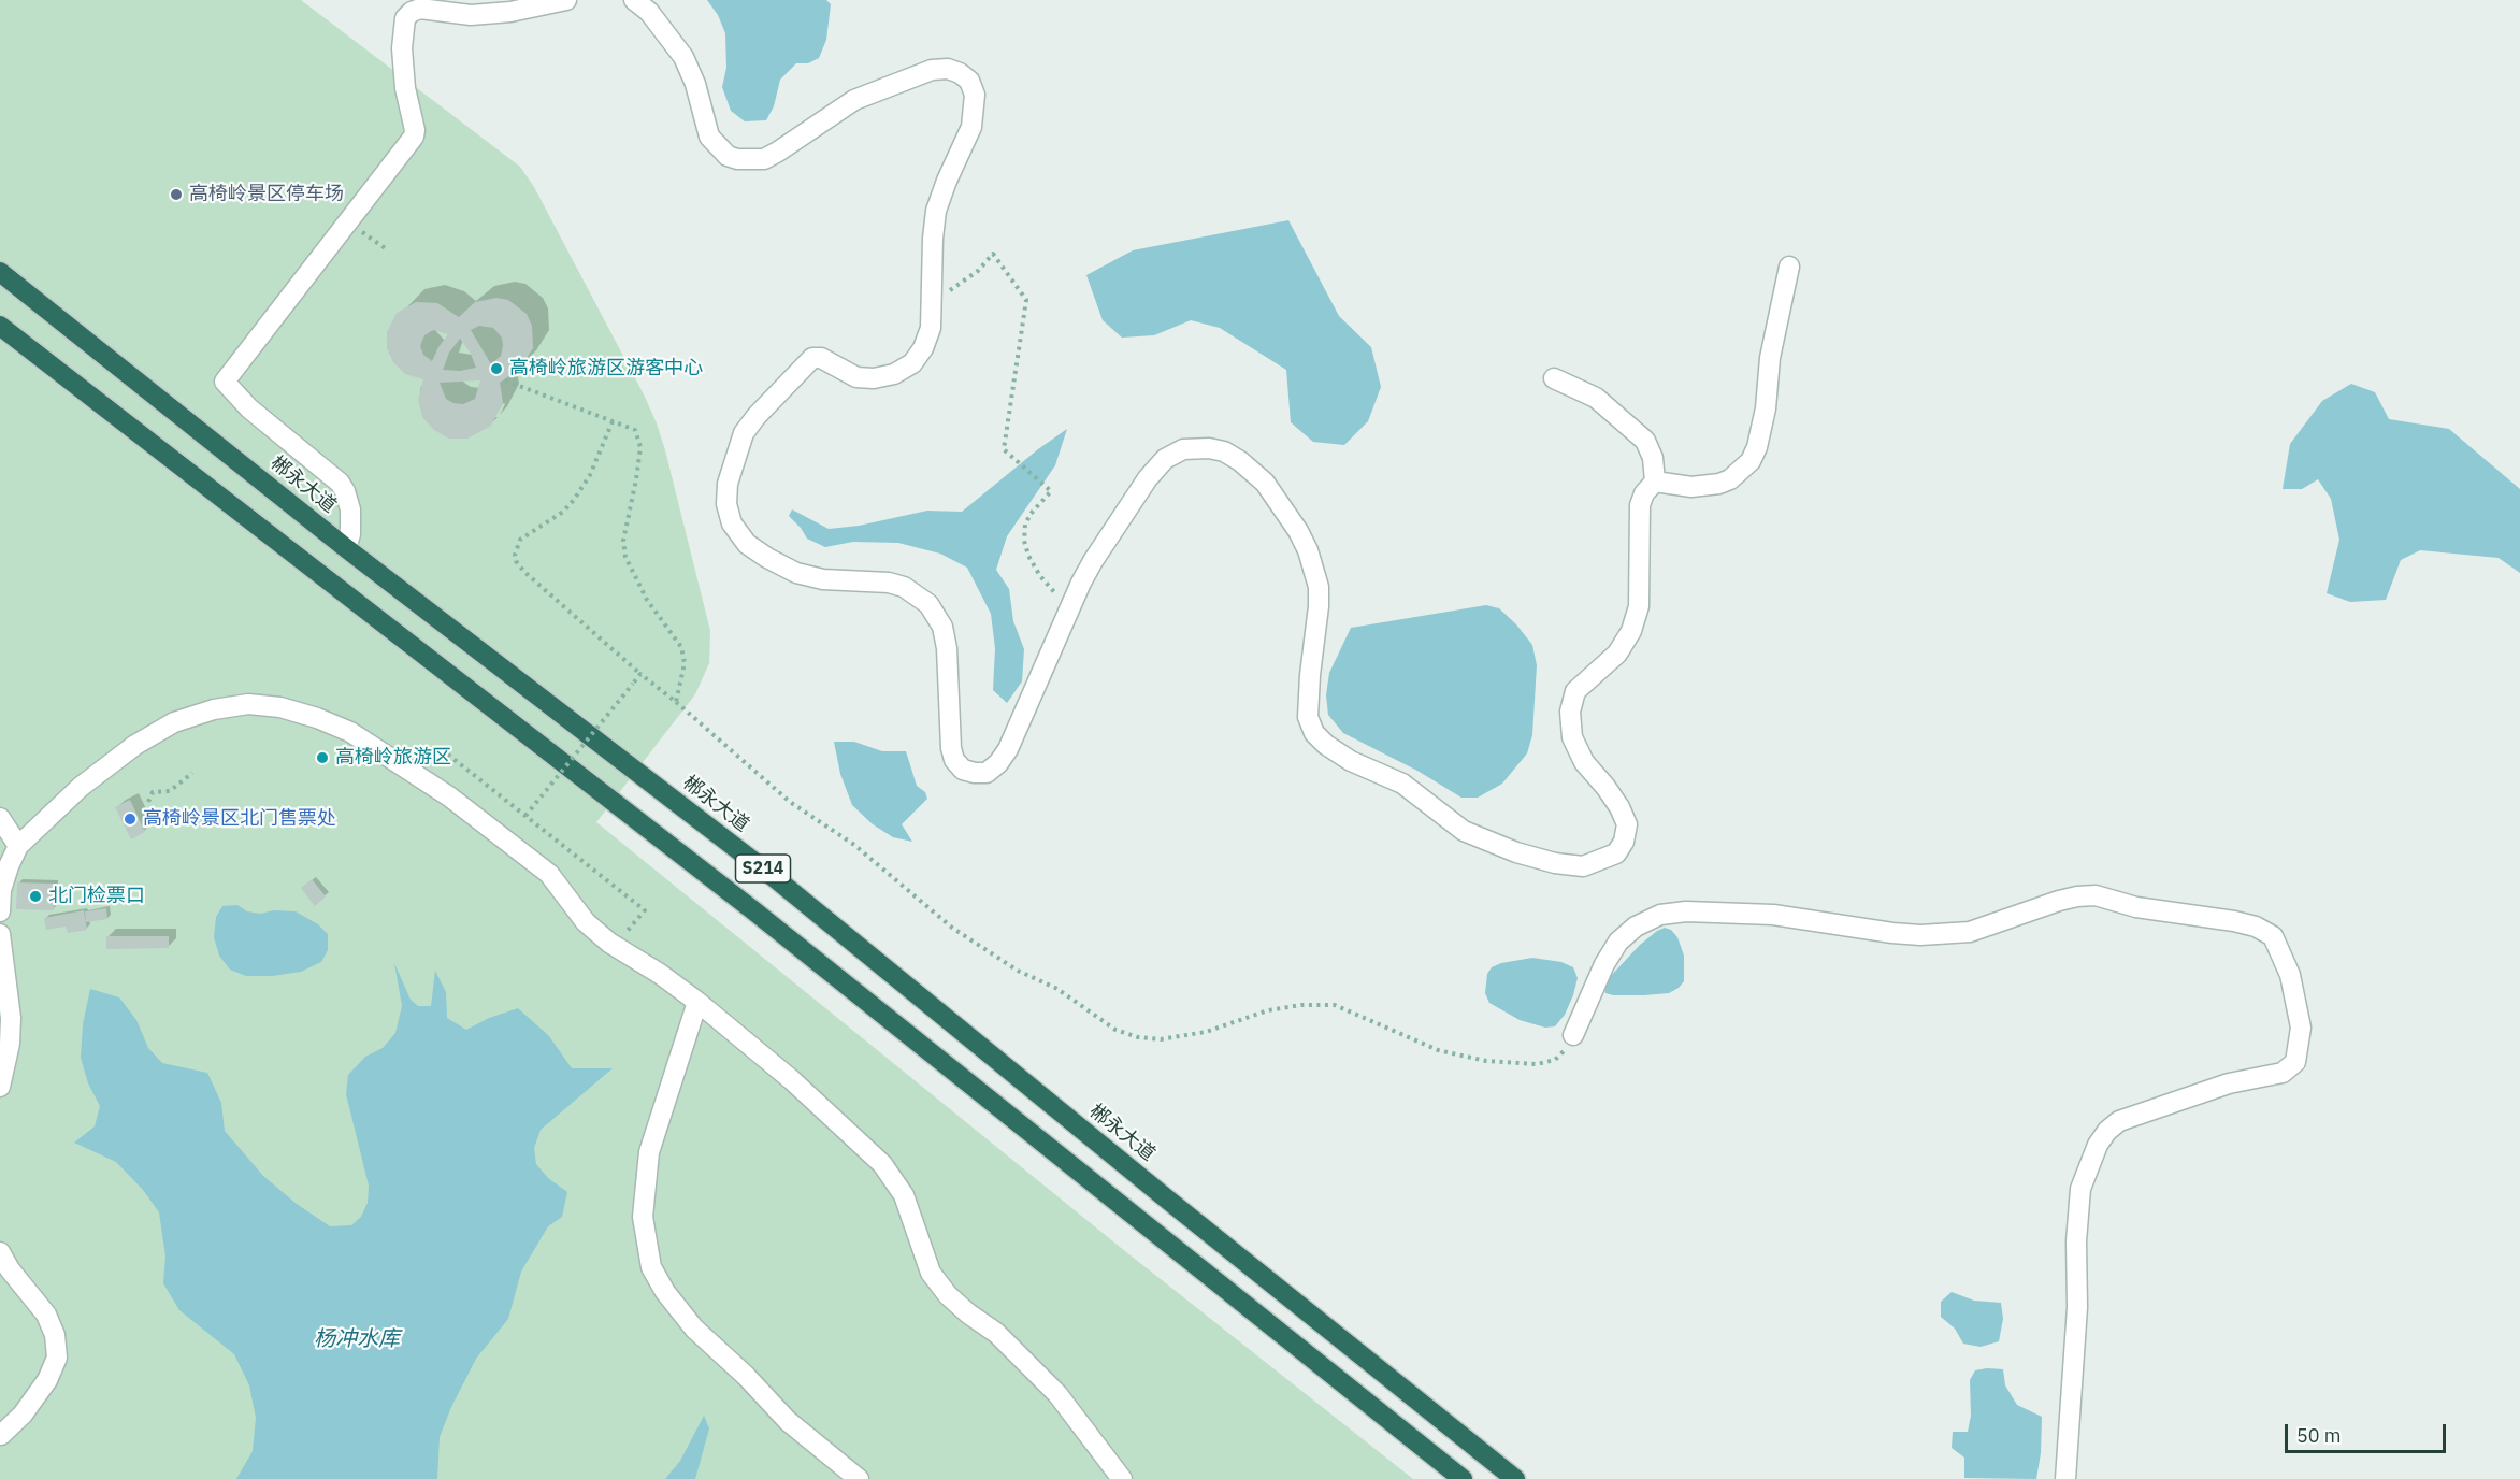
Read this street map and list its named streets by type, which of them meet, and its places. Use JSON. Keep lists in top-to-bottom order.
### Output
{
  "streets": {
    "highway": ["郴永大道", "S214"]
  },
  "water": ["杨冲水库"],
  "places": [
    "高椅岭景区停车场",
    "高椅岭旅游区游客中心",
    "高椅岭旅游区",
    "高椅岭景区北门售票处",
    "北门检票口"
  ],
  "scale_bar": "50 m"
}
